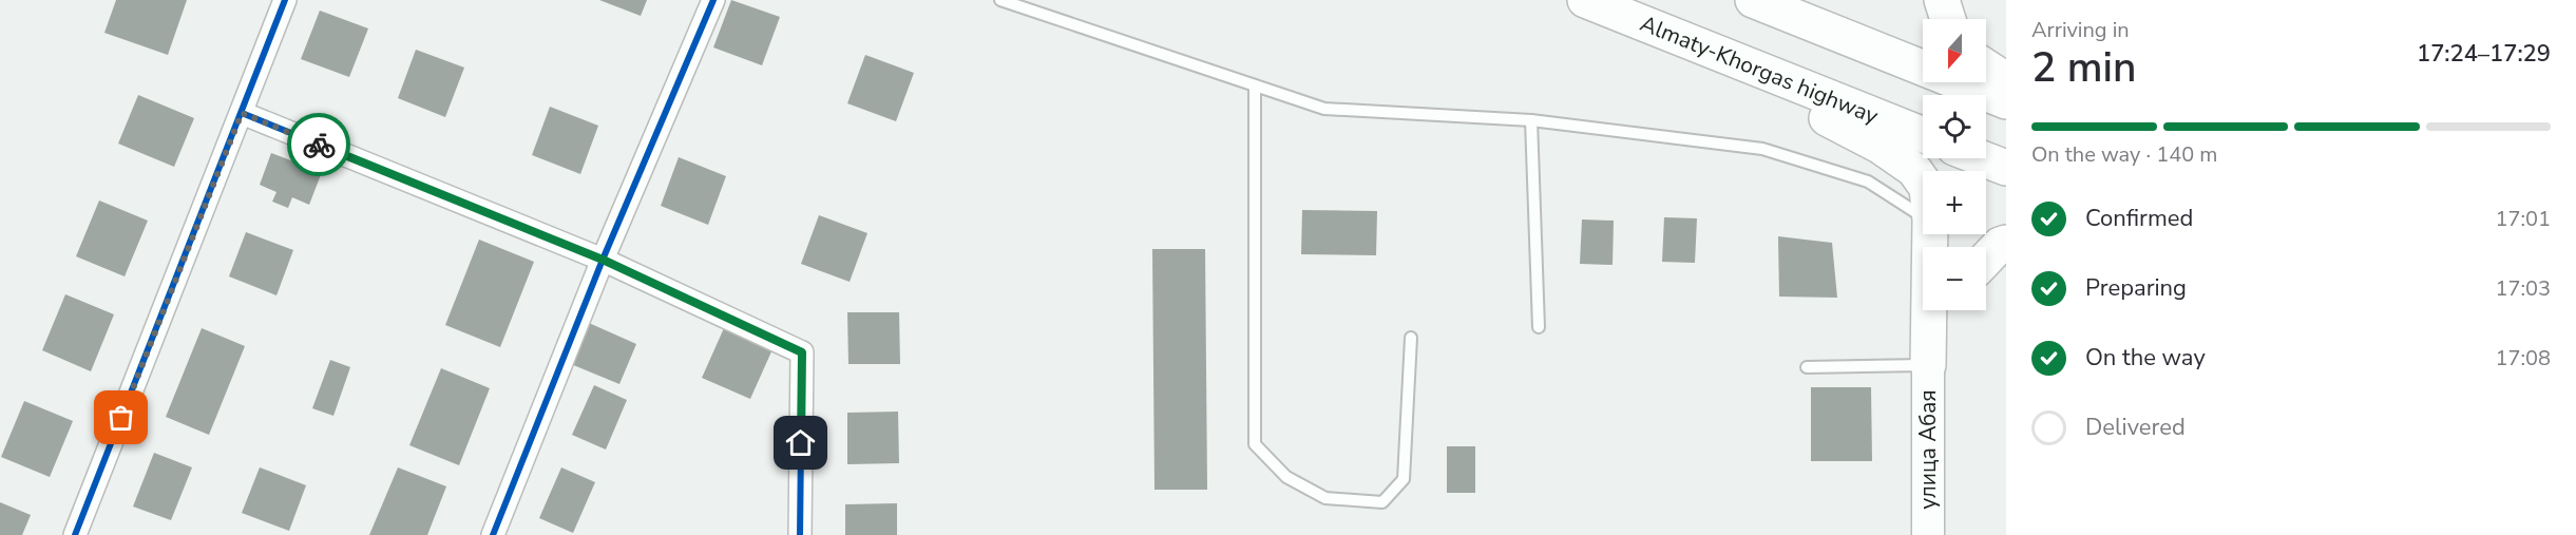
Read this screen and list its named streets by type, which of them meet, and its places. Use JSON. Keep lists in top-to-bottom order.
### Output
{
  "streets": {
    "highway": ["Almaty-Khorgas highway"],
    "street": ["улица Абая"]
  },
  "north": "bottom",
  "page": {
    "heading": ["2 min", "Arriving in", "17:24–17:29"],
    "map_buttons": ["+", "−"],
    "bar": "On the way · 140 m",
    "list": [
      ["Confirmed", "17:01"],
      ["Preparing", "17:03"],
      ["On the way", "17:08"],
      "Delivered"
    ]
  }
}
